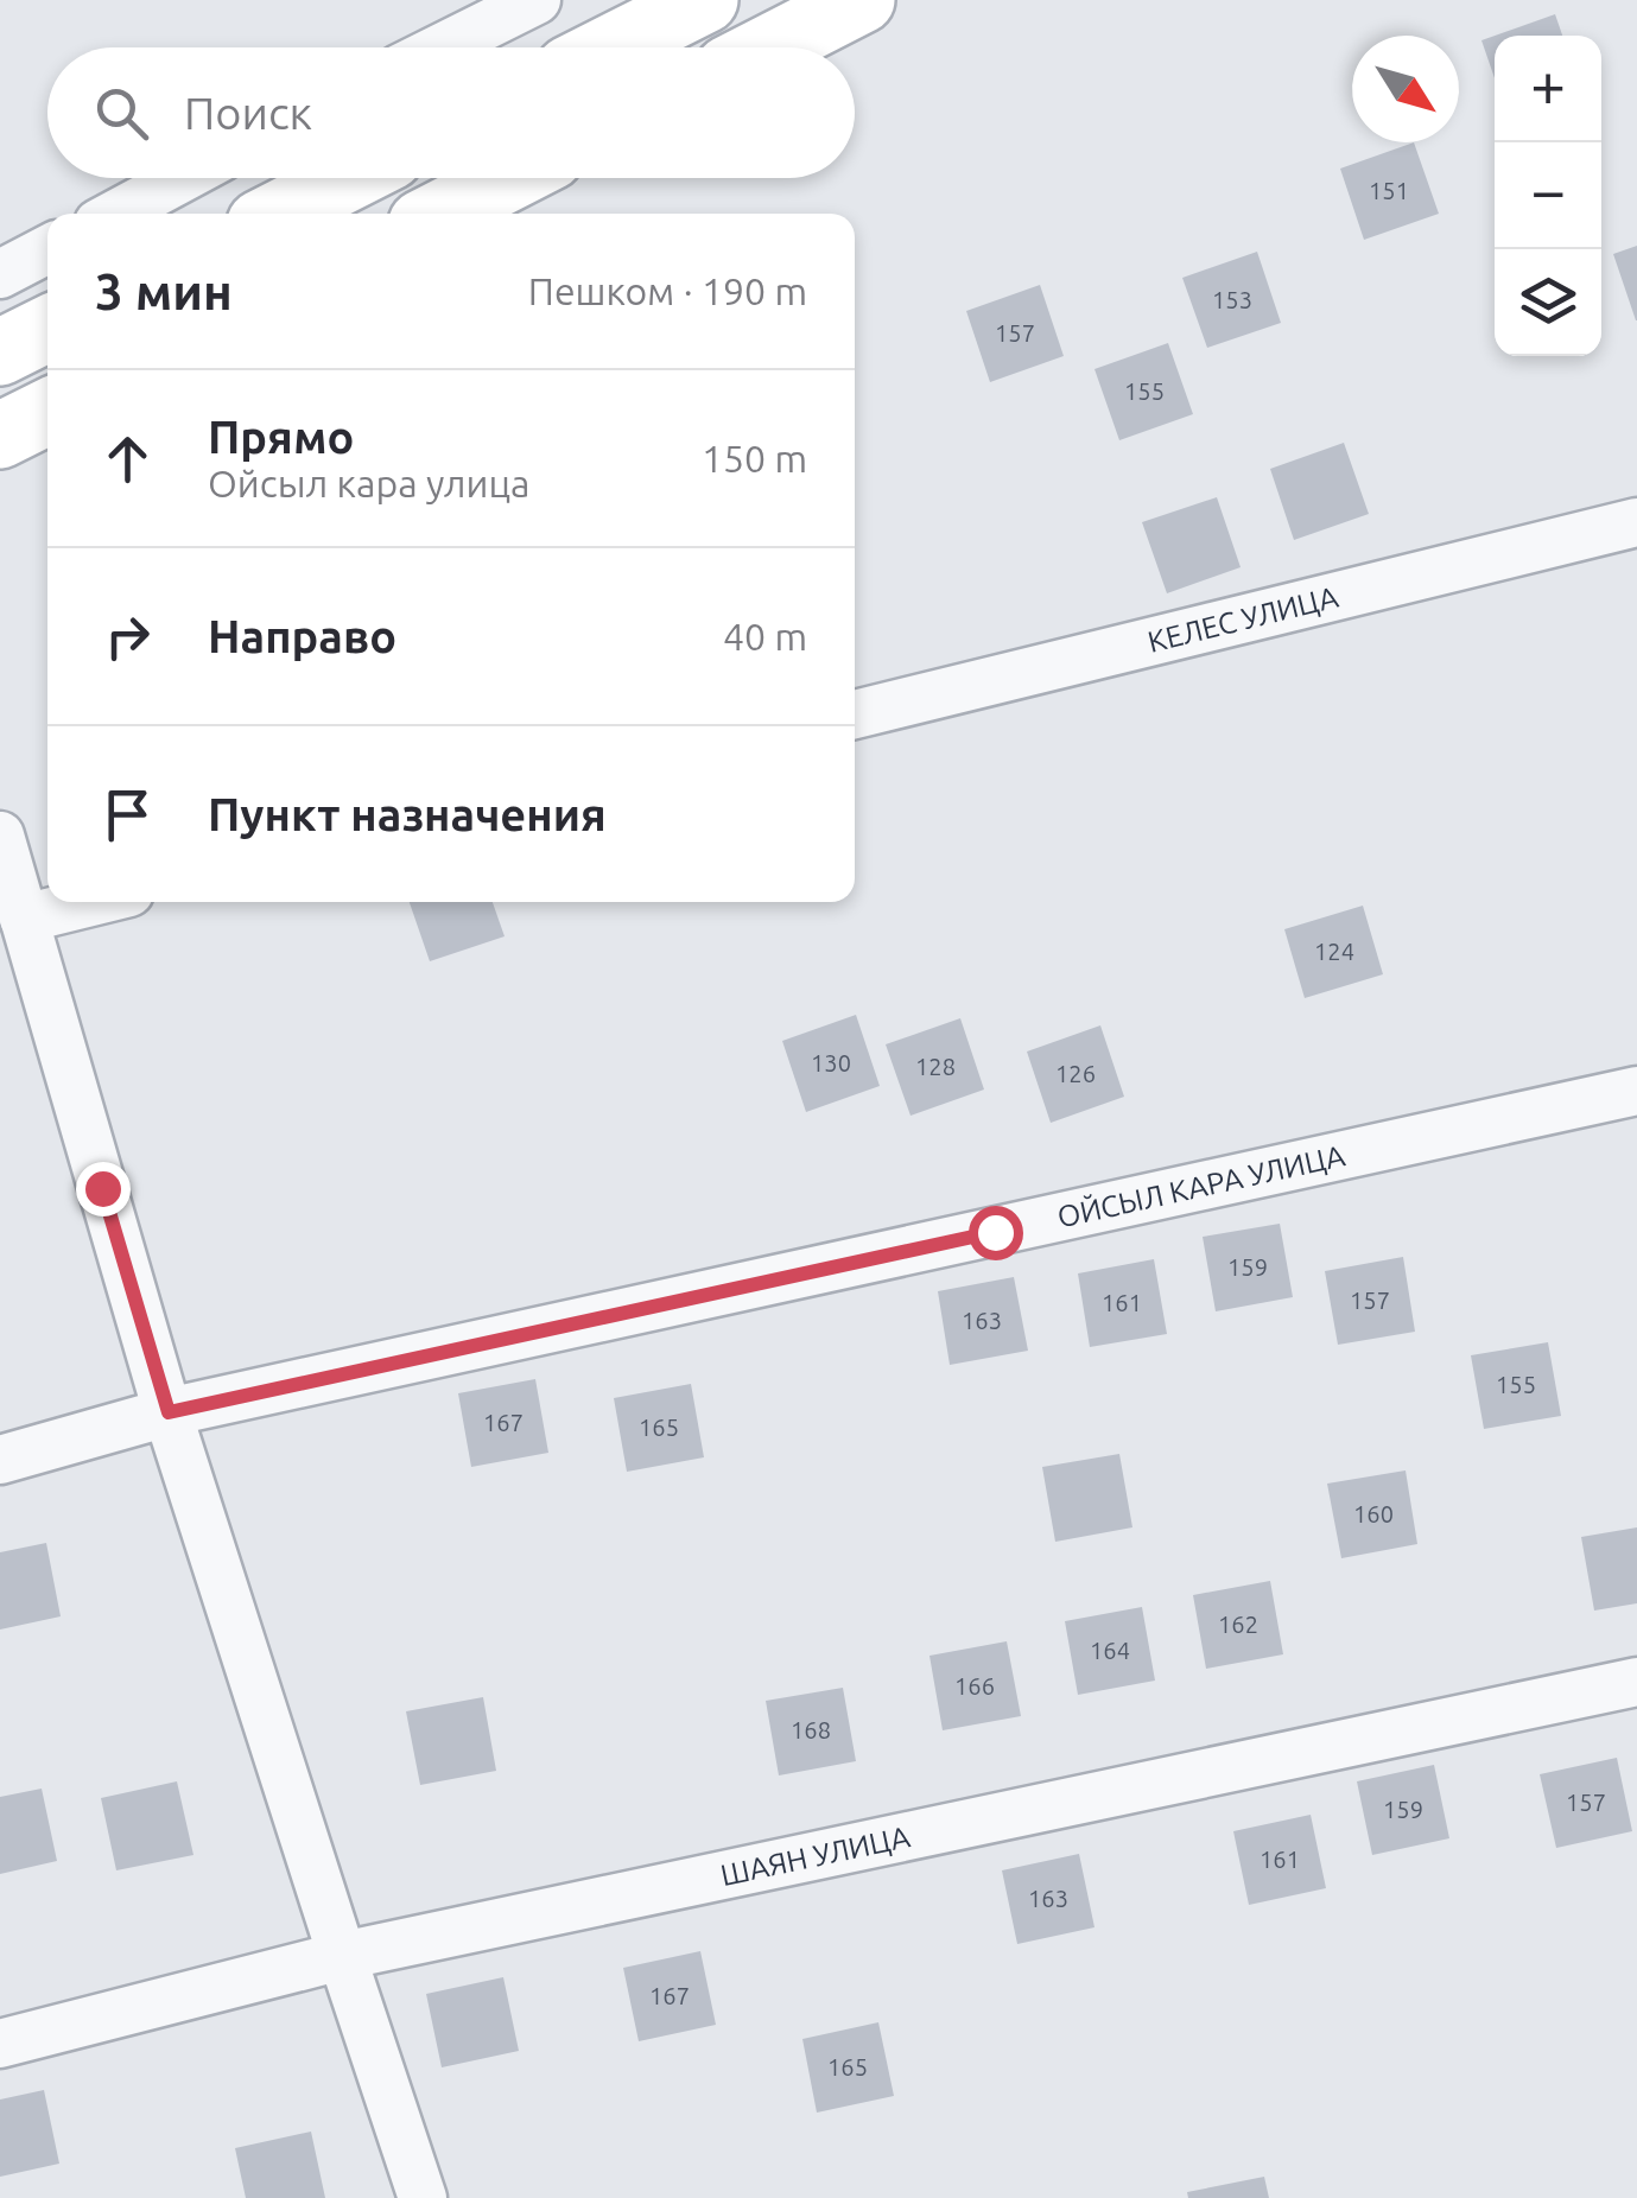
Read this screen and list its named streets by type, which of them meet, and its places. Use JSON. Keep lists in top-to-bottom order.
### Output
{
  "streets": {
    "street": ["КЕЛЕС УЛИЦА", "ОЙСЫЛ КАРА УЛИЦА", "ШАЯН УЛИЦА"]
  },
  "house_numbers": [
    "151",
    "153",
    "157",
    "155",
    "124",
    "130",
    "128",
    "126",
    "159",
    "157",
    "161",
    "163",
    "155",
    "167",
    "165",
    "160",
    "162",
    "164",
    "166",
    "168",
    "157",
    "159",
    "161",
    "163",
    "167",
    "165"
  ],
  "north": "bottom right",
  "page": {
    "map_buttons": ["+", "−"],
    "search": "Поиск",
    "heading": ["3 мин", "Пешком · 190 m"],
    "list": [
      ["Прямо", "Ойсыл кара улица", "150 m"],
      ["Направо", "40 m"],
      "Пункт назначения"
    ]
  }
}
